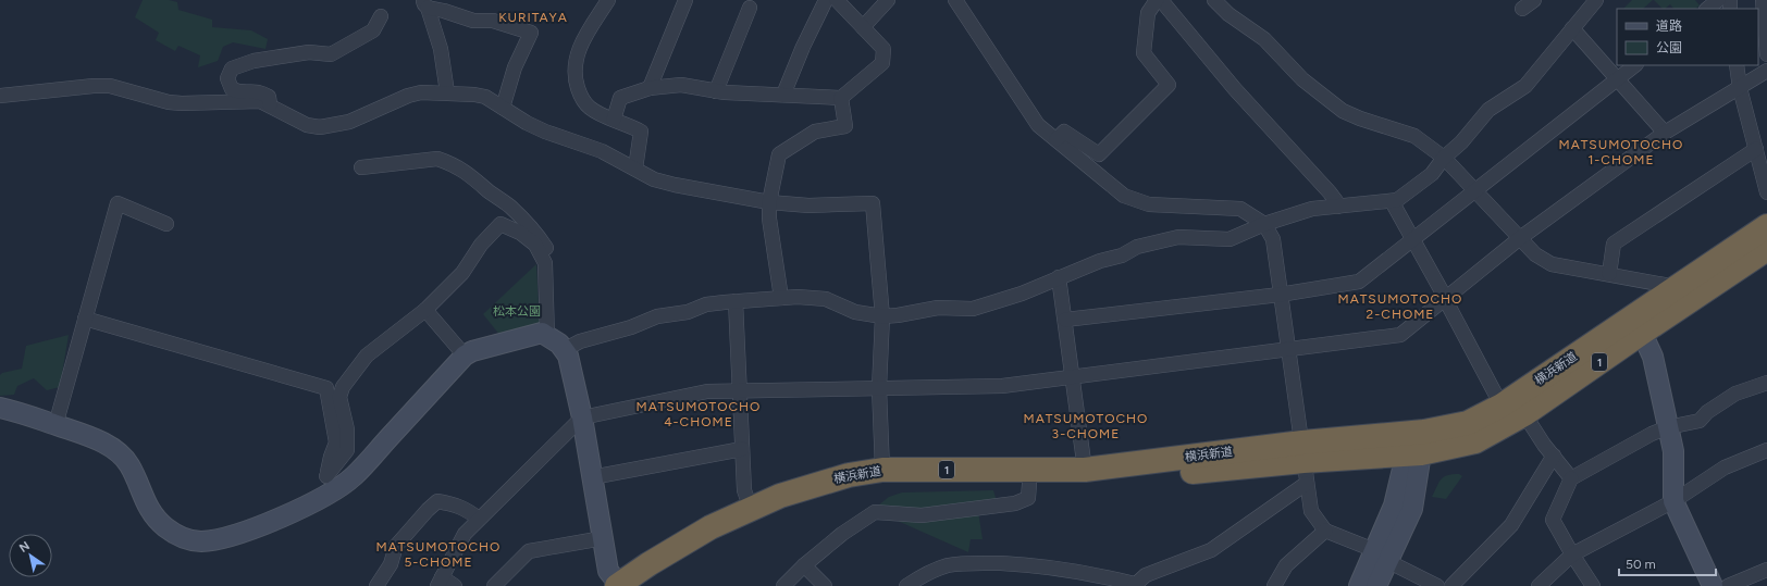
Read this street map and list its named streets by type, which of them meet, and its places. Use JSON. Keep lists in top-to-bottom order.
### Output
{
  "streets": {
    "highway": ["1", "横浜新道"]
  },
  "districts": [
    "KURITAYA",
    "MATSUMOTOCHO 1-CHOME",
    "MATSUMOTOCHO 2-CHOME",
    "MATSUMOTOCHO 4-CHOME",
    "MATSUMOTOCHO 3-CHOME",
    "MATSUMOTOCHO 5-CHOME"
  ],
  "parks": ["松本公園"],
  "legend": ["道路", "公園"],
  "scale_bar": "50 m",
  "north": "top left"
}
